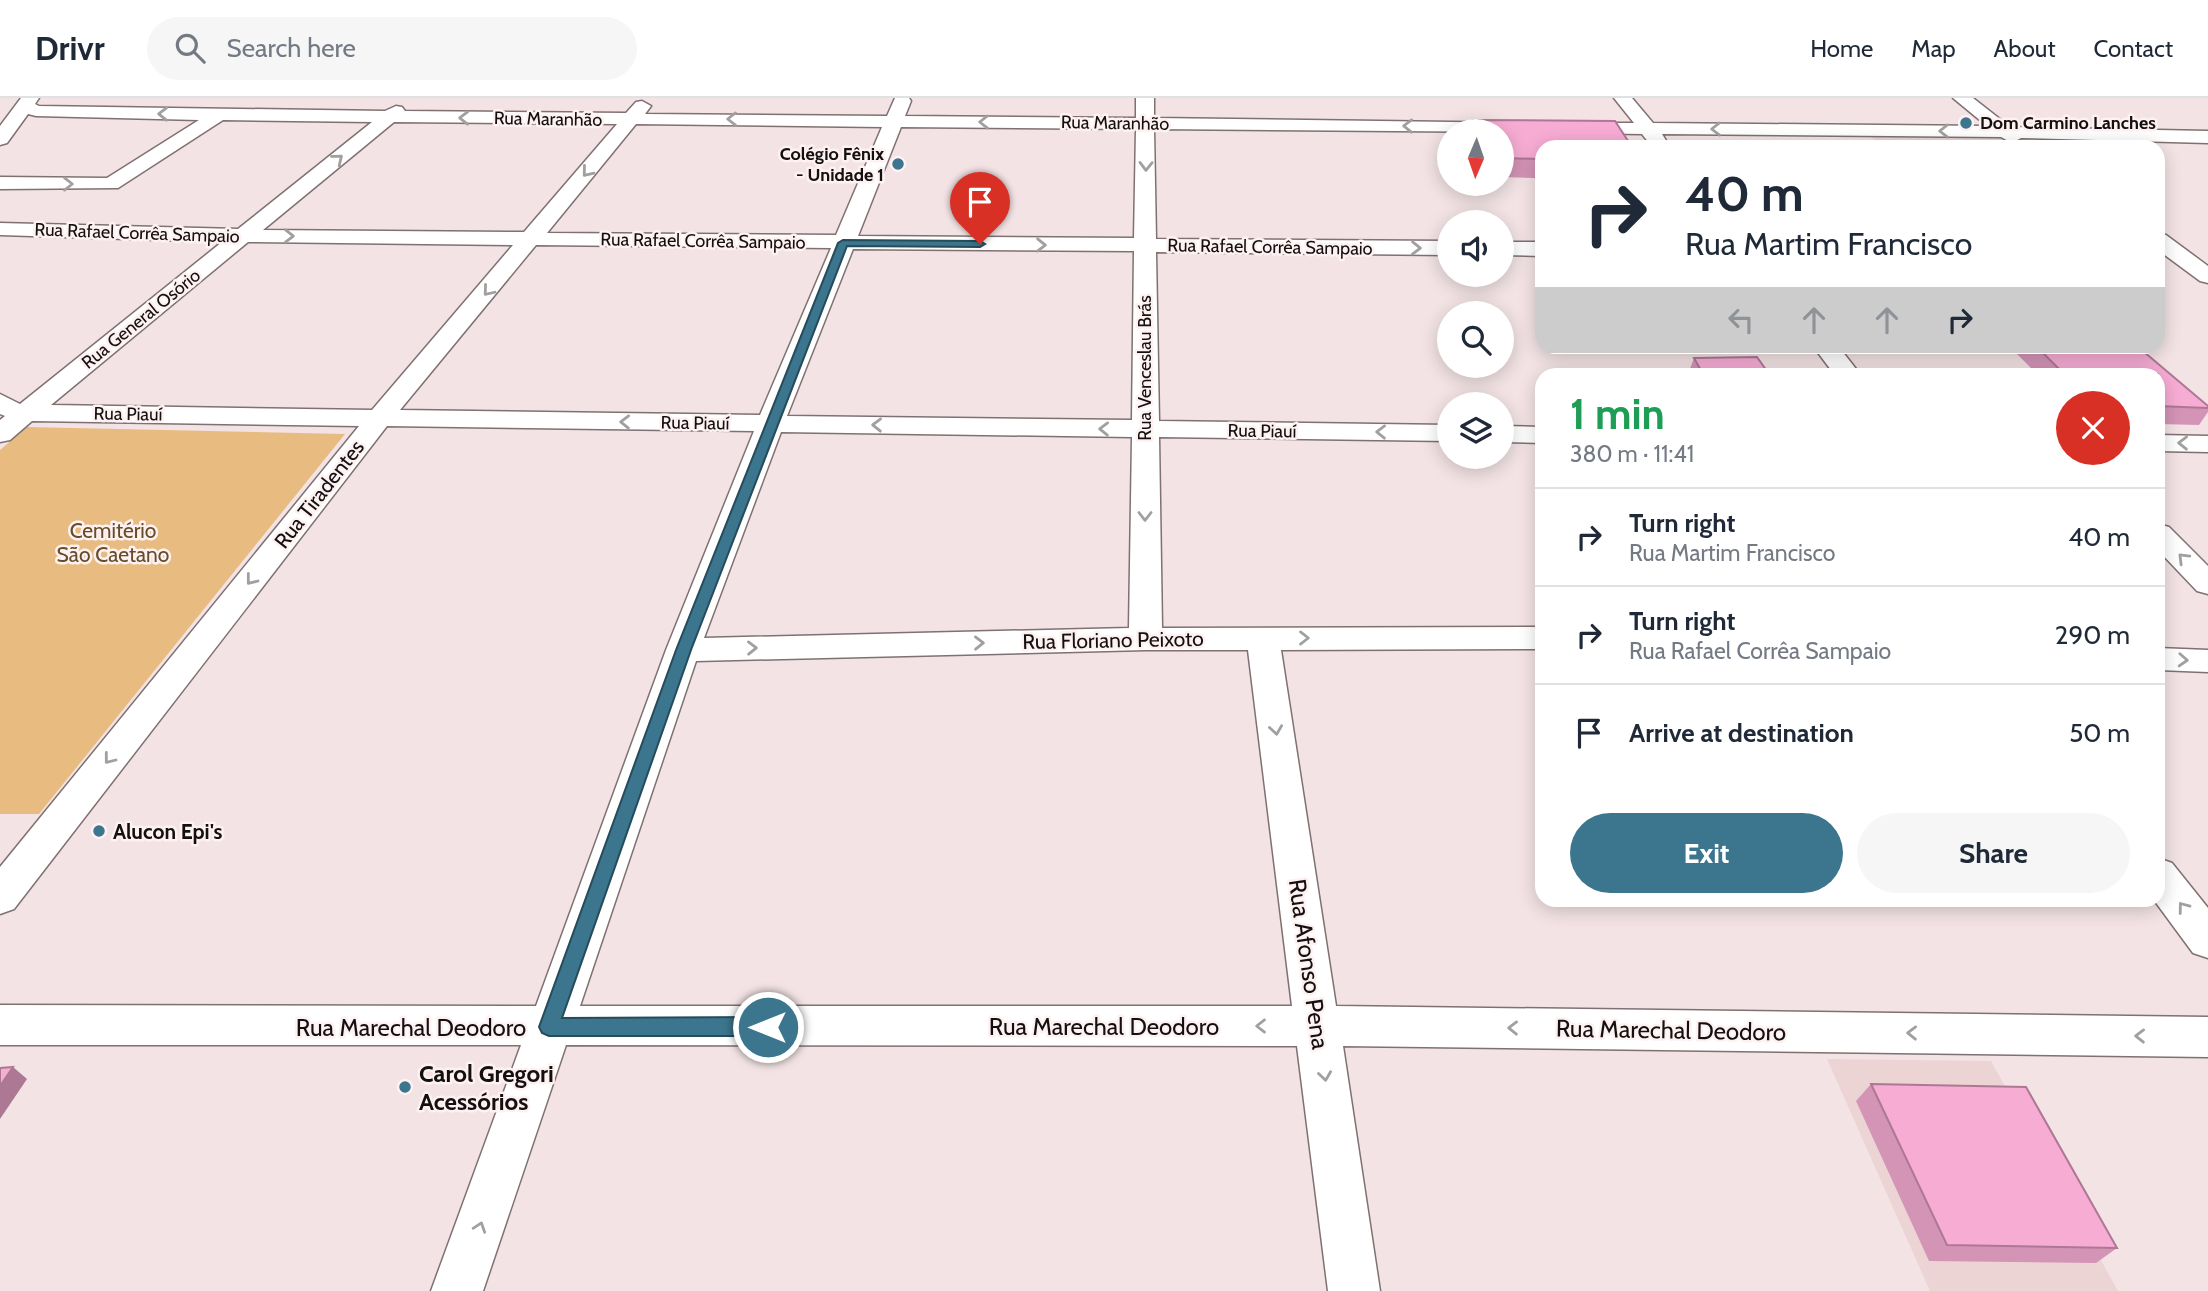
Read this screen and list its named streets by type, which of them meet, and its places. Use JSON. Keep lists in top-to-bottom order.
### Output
{
  "streets": {
    "street": [
      "Rua Maranhão",
      "Rua Rafael Corrêa Sampaio",
      "Rua General Osório",
      "Rua Venceslau Brás",
      "Rua Piauí",
      "Rua Tiradentes",
      "Rua Floriano Peixoto",
      "Rua Afonso Pena",
      "Rua Marechal Deodoro"
    ]
  },
  "crossings": [
    ["Rua Maranhão", "Rua General Osório"],
    ["Rua Maranhão", "Rua Venceslau Brás"],
    ["Rua Maranhão", "Rua Tiradentes"],
    ["Rua Rafael Corrêa Sampaio", "Rua General Osório"],
    ["Rua Rafael Corrêa Sampaio", "Rua Venceslau Brás"],
    ["Rua Rafael Corrêa Sampaio", "Rua Tiradentes"],
    ["Rua General Osório", "Rua Piauí"],
    ["Rua Venceslau Brás", "Rua Piauí"],
    ["Rua Venceslau Brás", "Rua Floriano Peixoto"],
    ["Rua Piauí", "Rua Tiradentes"],
    ["Rua Floriano Peixoto", "Rua Afonso Pena"],
    ["Rua Afonso Pena", "Rua Marechal Deodoro"]
  ],
  "one_way": [
    "Rua Maranhão",
    "Rua Rafael Corrêa Sampaio",
    "Rua General Osório",
    "Rua Piauí",
    "Rua Tiradentes",
    "Rua Floriano Peixoto",
    "Rua Afonso Pena",
    "Rua Marechal Deodoro"
  ],
  "parks": ["Cemitério São Caetano"],
  "places": [
    "Dom Carmino Lanches",
    "Colégio Fênix - Unidade 1",
    "Alucon Epi's",
    "Carol Gregori Acessórios"
  ],
  "north": "bottom",
  "page": {
    "header": "Drivr",
    "search": "Search here",
    "nav": [
      "Home",
      "Map",
      "About",
      "Contact"
    ],
    "turn": ["40 m", "Rua Martim Francisco"],
    "heading": ["1 min", "380 m · 11:41"],
    "list": [
      {
        "name": "Turn right",
        "note": "Rua Martim Francisco",
        "value": "40 m"
      },
      {
        "name": "Turn right",
        "note": "Rua Rafael Corrêa Sampaio",
        "value": "290 m"
      },
      {
        "name": "Arrive at destination",
        "value": "50 m"
      }
    ],
    "buttons": ["Exit", "Share"]
  }
}
